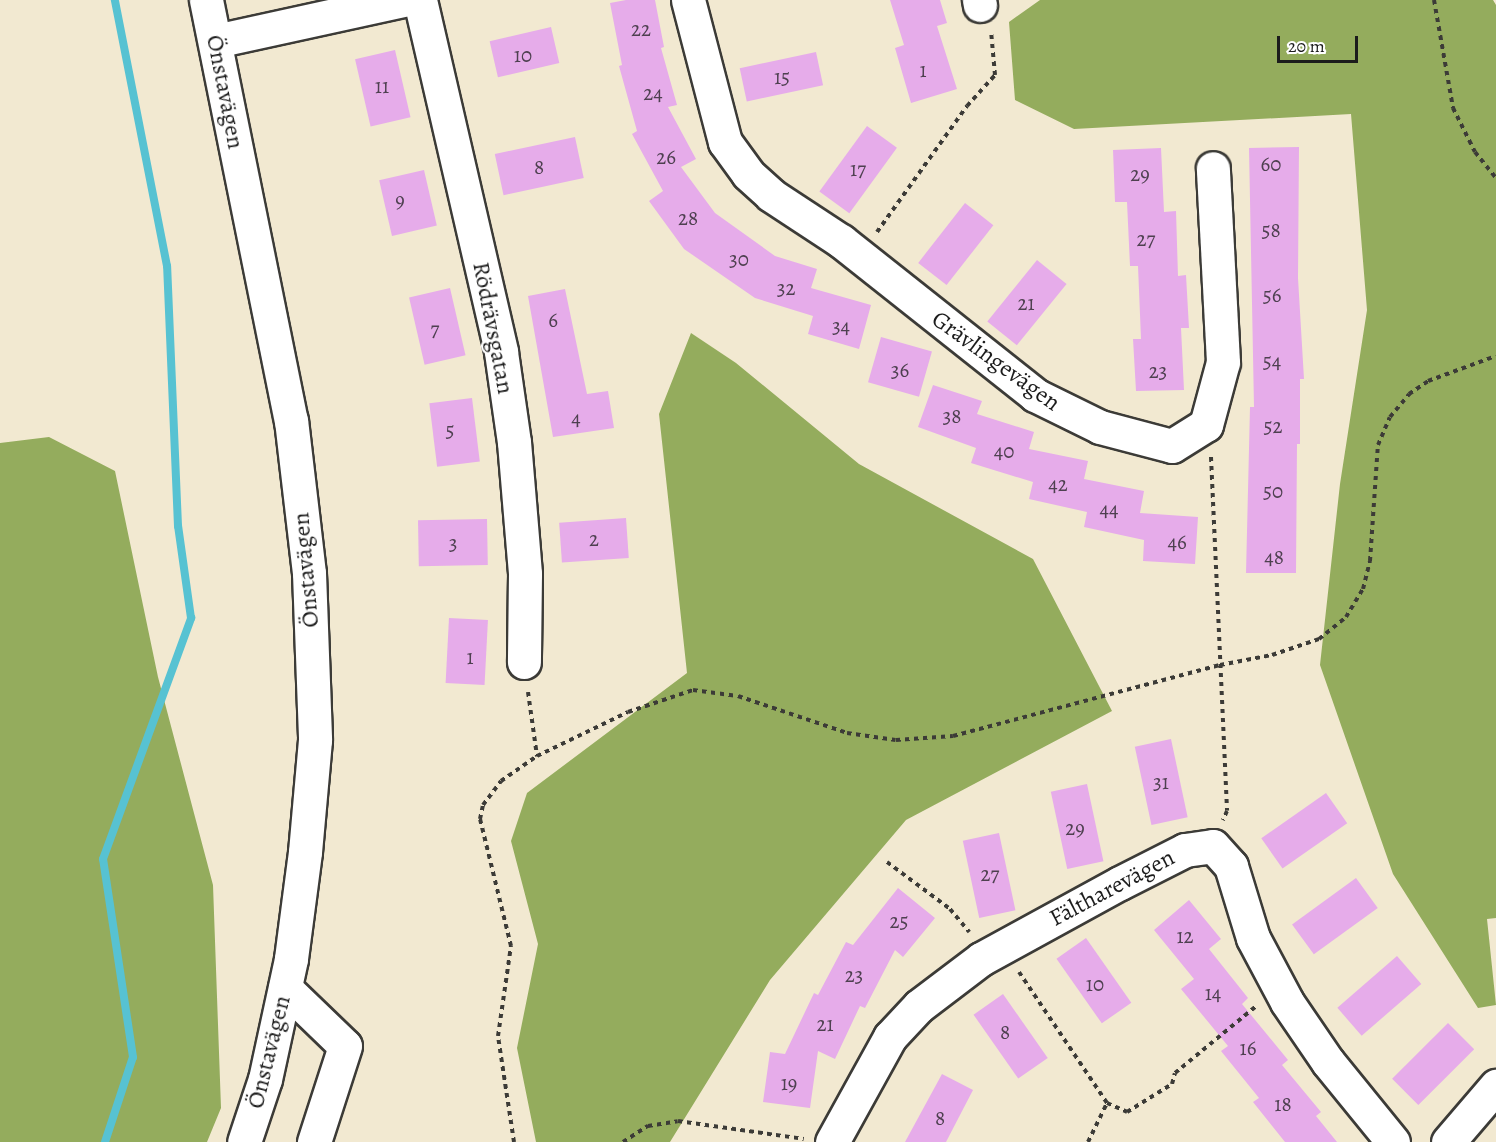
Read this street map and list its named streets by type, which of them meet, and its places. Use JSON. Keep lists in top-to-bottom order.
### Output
{
  "streets": {
    "street": [
      "Önstavägen",
      "Rödrävsgatan",
      "Grävlingevägen",
      "Fältharevägen"
    ]
  },
  "house_numbers": [
    "22",
    "10",
    "1",
    "15",
    "11",
    "24",
    "26",
    "60",
    "8",
    "17",
    "29",
    "9",
    "28",
    "58",
    "27",
    "30",
    "32",
    "56",
    "21",
    "6",
    "34",
    "7",
    "54",
    "36",
    "23",
    "38",
    "4",
    "52",
    "5",
    "40",
    "42",
    "50",
    "44",
    "2",
    "46",
    "3",
    "48",
    "1",
    "31",
    "29",
    "27",
    "25",
    "12",
    "23",
    "10",
    "14",
    "21",
    "8",
    "16",
    "19",
    "18",
    "8"
  ],
  "scale_bar": "20 m"
}
